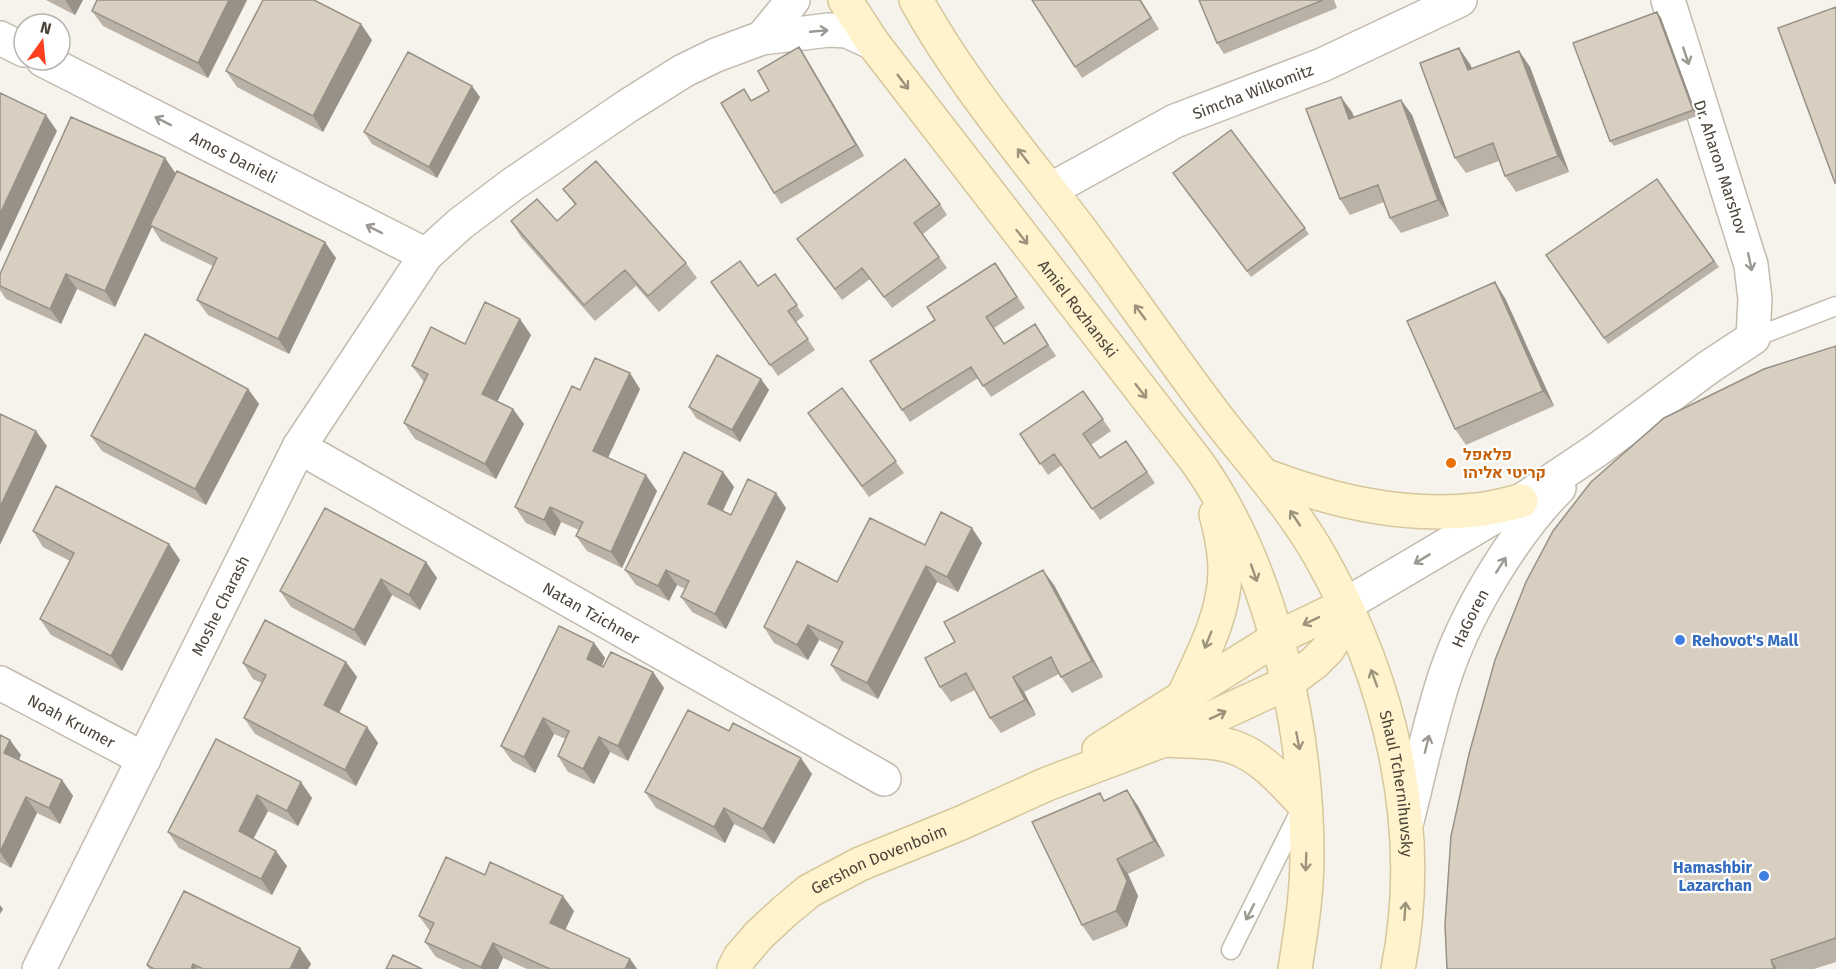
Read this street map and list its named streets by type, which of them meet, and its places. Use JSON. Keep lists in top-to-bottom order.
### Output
{
  "streets": {
    "street": [
      "Simcha Wilkomitz",
      "Amos Danieli",
      "Dr. Aharon Marshov",
      "Amiel Rozhanski",
      "Moshe Charash",
      "Natan Tzichner",
      "HaGoren",
      "Noah Krumer",
      "Shaul Tchernihuvsky",
      "Gershon Dovenboim"
    ]
  },
  "crossings": [
    ["Amos Danieli", "Moshe Charash"],
    ["Dr. Aharon Marshov", "HaGoren"],
    ["Amiel Rozhanski", "Moshe Charash"],
    ["Amiel Rozhanski", "HaGoren"],
    ["Amiel Rozhanski", "Gershon Dovenboim"],
    ["Moshe Charash", "Natan Tzichner"],
    ["Moshe Charash", "Noah Krumer"],
    ["HaGoren", "Shaul Tchernihuvsky"],
    ["HaGoren", "Gershon Dovenboim"],
    ["Shaul Tchernihuvsky", "Gershon Dovenboim"]
  ],
  "one_way": ["Amos Danieli", "Dr. Aharon Marshov"],
  "places": ["פלאפל קריטי אליהו", "Rehovot's Mall", "Hamashbir Lazarchan"],
  "north": "top"
}
